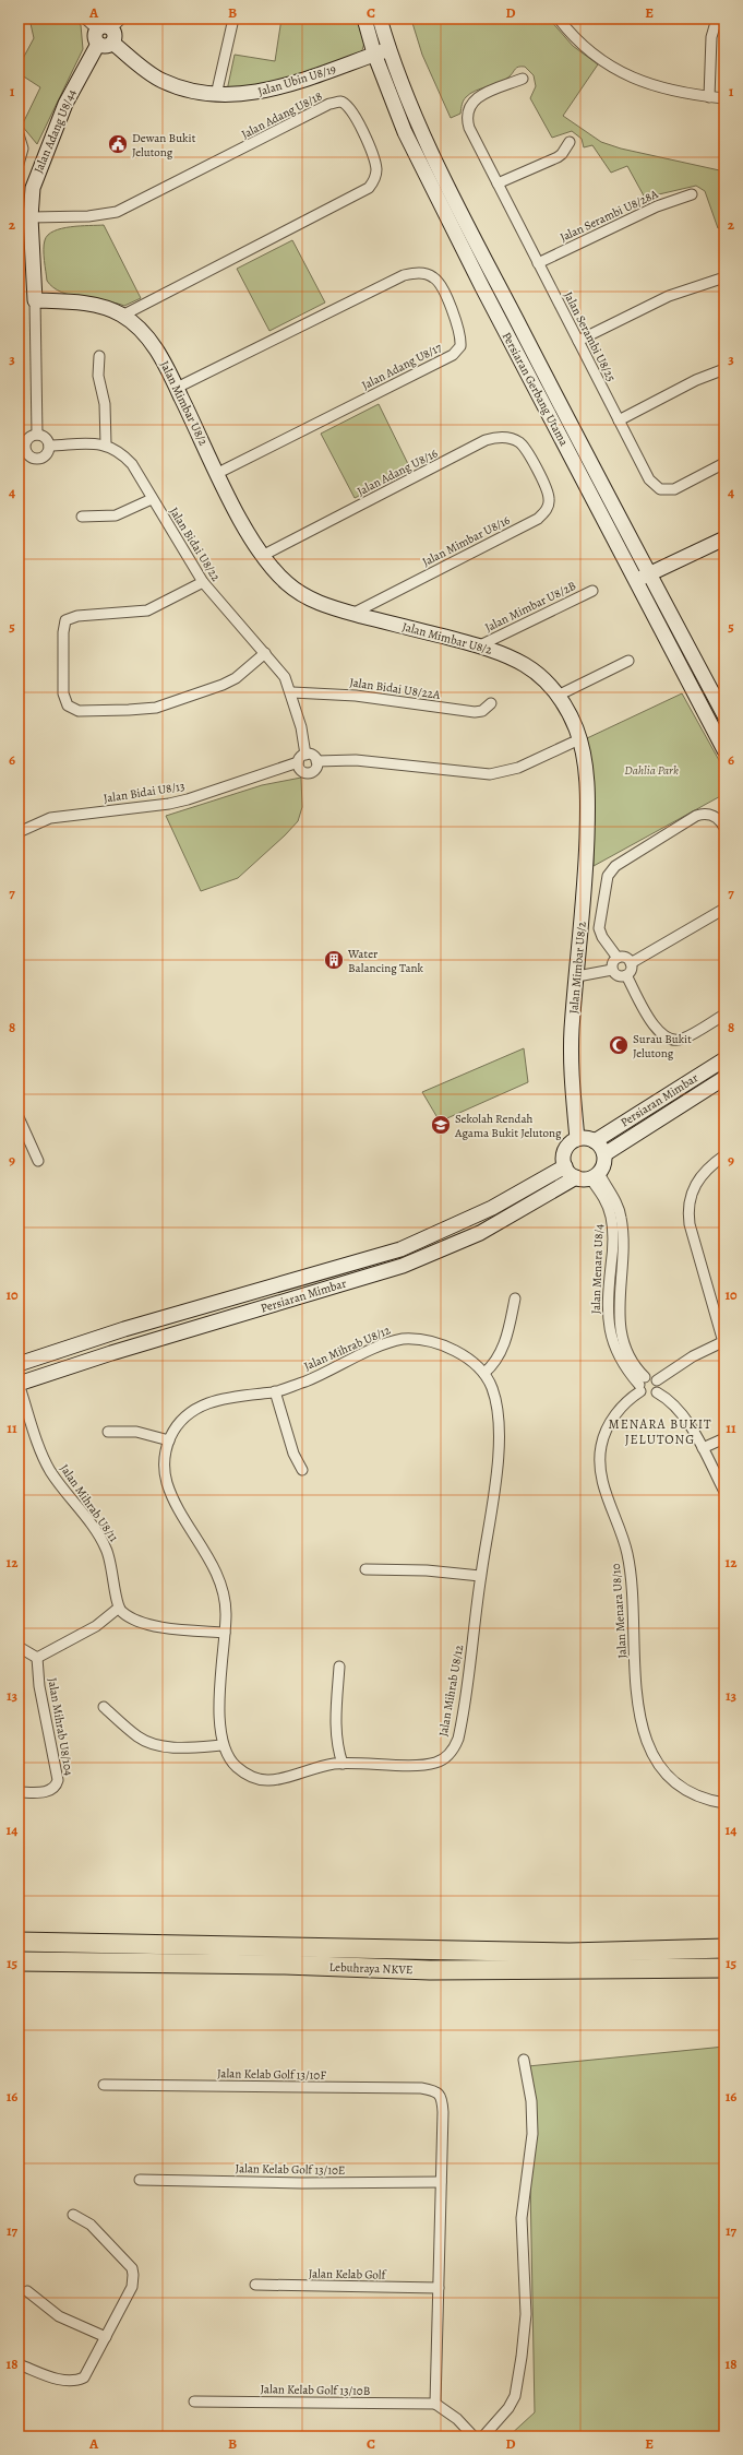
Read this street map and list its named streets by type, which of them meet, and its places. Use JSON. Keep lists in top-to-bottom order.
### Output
{
  "streets": {
    "highway": ["Lebuhraya NKVE"],
    "street": [
      "Jalan Ubin U8/19",
      "Jalan Adang U8/18",
      "Jalan Adang U8/44",
      "Jalan Serambi U8/28A",
      "Jalan Serambi U8/25",
      "Jalan Adang U8/17",
      "Persiaran Gerbang Utama",
      "Jalan Mimbar U8/2",
      "Jalan Adang U8/16",
      "Jalan Mimbar U8/16",
      "Jalan Bidai U8/22",
      "Jalan Mimbar U8/2B",
      "Jalan Bidai U8/22A",
      "Jalan Bidai U8/13",
      "Persiaran Mimbar",
      "Jalan Menara U8/4",
      "Jalan Mihrab U8/12",
      "Jalan Mihrab U8/11",
      "Jalan Menara U8/10",
      "Jalan Mihrab U8/104",
      "Jalan Kelab Golf 13/10F",
      "Jalan Kelab Golf 13/10E",
      "Jalan Kelab Golf",
      "Jalan Kelab Golf 13/10B"
    ]
  },
  "crossings": [
    ["Jalan Ubin U8/19", "Jalan Adang U8/44"],
    ["Jalan Ubin U8/19", "Persiaran Gerbang Utama"],
    ["Jalan Adang U8/18", "Jalan Adang U8/44"],
    ["Jalan Adang U8/18", "Jalan Mimbar U8/2"],
    ["Jalan Adang U8/44", "Jalan Mimbar U8/2"],
    ["Jalan Serambi U8/28A", "Jalan Serambi U8/25"],
    ["Jalan Adang U8/17", "Jalan Mimbar U8/2"],
    ["Jalan Mimbar U8/2", "Jalan Adang U8/16"],
    ["Jalan Mimbar U8/2", "Jalan Mimbar U8/16"],
    ["Jalan Mimbar U8/2", "Jalan Mimbar U8/2B"],
    ["Jalan Mimbar U8/2", "Persiaran Mimbar"],
    ["Jalan Mimbar U8/2", "Jalan Menara U8/4"],
    ["Jalan Adang U8/16", "Jalan Mimbar U8/16"],
    ["Jalan Bidai U8/22", "Jalan Bidai U8/22A"],
    ["Jalan Bidai U8/22", "Jalan Bidai U8/13"],
    ["Persiaran Mimbar", "Jalan Menara U8/4"],
    ["Persiaran Mimbar", "Jalan Mihrab U8/11"],
    ["Jalan Menara U8/4", "Jalan Menara U8/10"],
    ["Jalan Kelab Golf 13/10F", "Jalan Kelab Golf 13/10E"]
  ],
  "districts": ["MENARA BUKIT JELUTONG"],
  "parks": ["Dahlia Park"],
  "places": {
    "public building": ["Dewan Bukit Jelutong"],
    "building": ["Water Balancing Tank"],
    "mosque": ["Surau Bukit Jelutong"],
    "school or university": ["Sekolah Rendah Agama Bukit Jelutong"]
  },
  "grid": {
    "columns": [
      "A",
      "B",
      "C",
      "D",
      "E"
    ],
    "rows": [
      "1",
      "2",
      "3",
      "4",
      "5",
      "6",
      "7",
      "8",
      "9",
      "10",
      "11",
      "12",
      "13",
      "14",
      "15",
      "16",
      "17",
      "18"
    ]
  }
}
